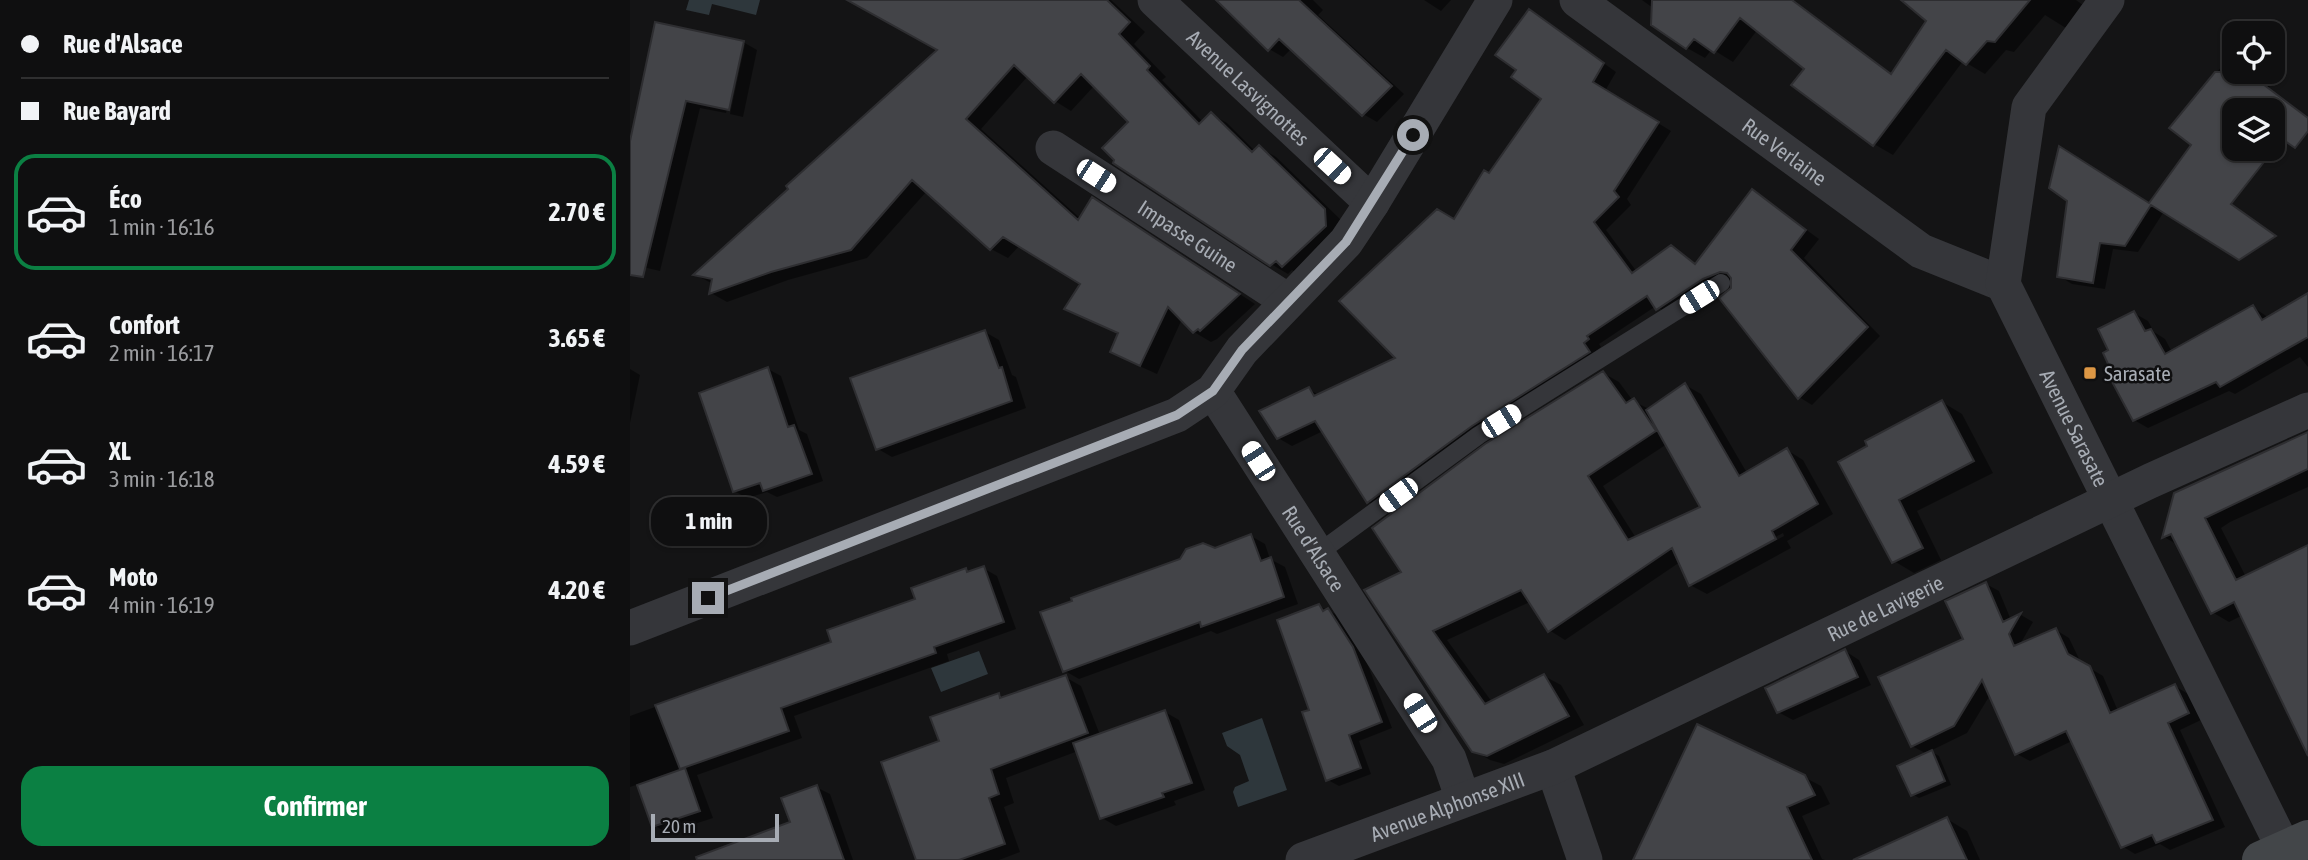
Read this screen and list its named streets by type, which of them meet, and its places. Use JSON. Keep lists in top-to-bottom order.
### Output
{
  "streets": {
    "street": [
      "Avenue Lasvignottes",
      "Rue Verlaine",
      "Impasse Guine",
      "Avenue Sarasate",
      "Rue d'Alsace",
      "Rue de Lavigerie",
      "Avenue Alphonse XIII"
    ]
  },
  "crossings": [
    ["Rue Verlaine", "Avenue Sarasate"],
    ["Avenue Sarasate", "Rue de Lavigerie"],
    ["Rue d'Alsace", "Avenue Alphonse XIII"],
    ["Rue de Lavigerie", "Avenue Alphonse XIII"]
  ],
  "places": {
    "transit": ["Sarasate"]
  },
  "scale_bar": "20 m",
  "page": {
    "banner": ["Rue d'Alsace", "Rue Bayard"],
    "list": [
      {
        "name": "Éco",
        "note": "1 min · 16:16",
        "value": "2.70 €"
      },
      {
        "name": "Confort",
        "note": "2 min · 16:17",
        "value": "3.65 €"
      },
      {
        "name": "XL",
        "note": "3 min · 16:18",
        "value": "4.59 €"
      },
      {
        "name": "Moto",
        "note": "4 min · 16:19",
        "value": "4.20 €"
      }
    ],
    "bubble": "1 min",
    "buttons": "Confirmer",
    "scale": "20 m"
  }
}
